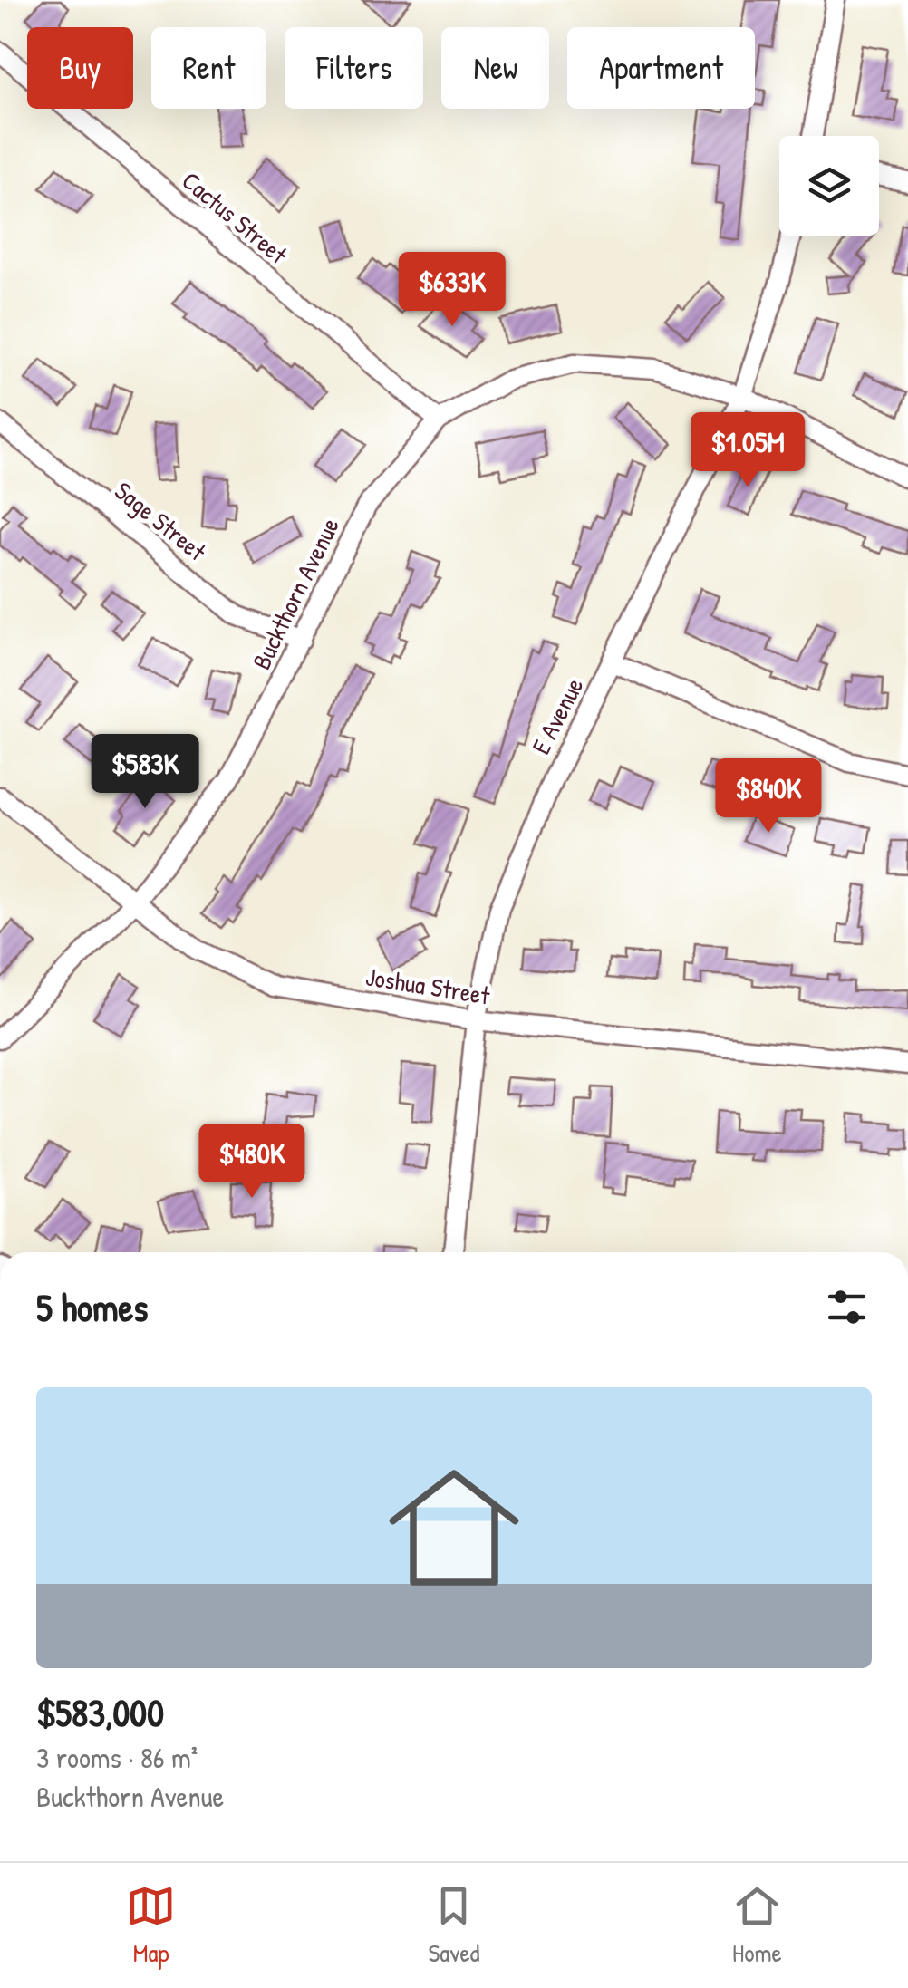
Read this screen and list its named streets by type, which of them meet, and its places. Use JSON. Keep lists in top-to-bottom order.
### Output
{
  "streets": {
    "street": [
      "Cactus Street",
      "Sage Street",
      "Buckthorn Avenue",
      "E Avenue",
      "Joshua Street"
    ]
  },
  "crossings": [
    ["Cactus Street", "Buckthorn Avenue"],
    ["Sage Street", "Buckthorn Avenue"],
    ["Buckthorn Avenue", "E Avenue"],
    ["Buckthorn Avenue", "Joshua Street"],
    ["E Avenue", "Joshua Street"]
  ],
  "page": {
    "chip": [
      "Buy",
      "Rent",
      "Filters",
      "New",
      "Apartment"
    ],
    "price": [
      "$633K",
      "$1.05M",
      "$583K",
      "$840K",
      "$480K"
    ],
    "heading": "5 homes",
    "list": [
      {
        "name": "$583,000",
        "note": "3 rooms · 86 m² · Buckthorn Avenue"
      }
    ],
    "tabs": ["Map", "Saved", "Home"]
  }
}
